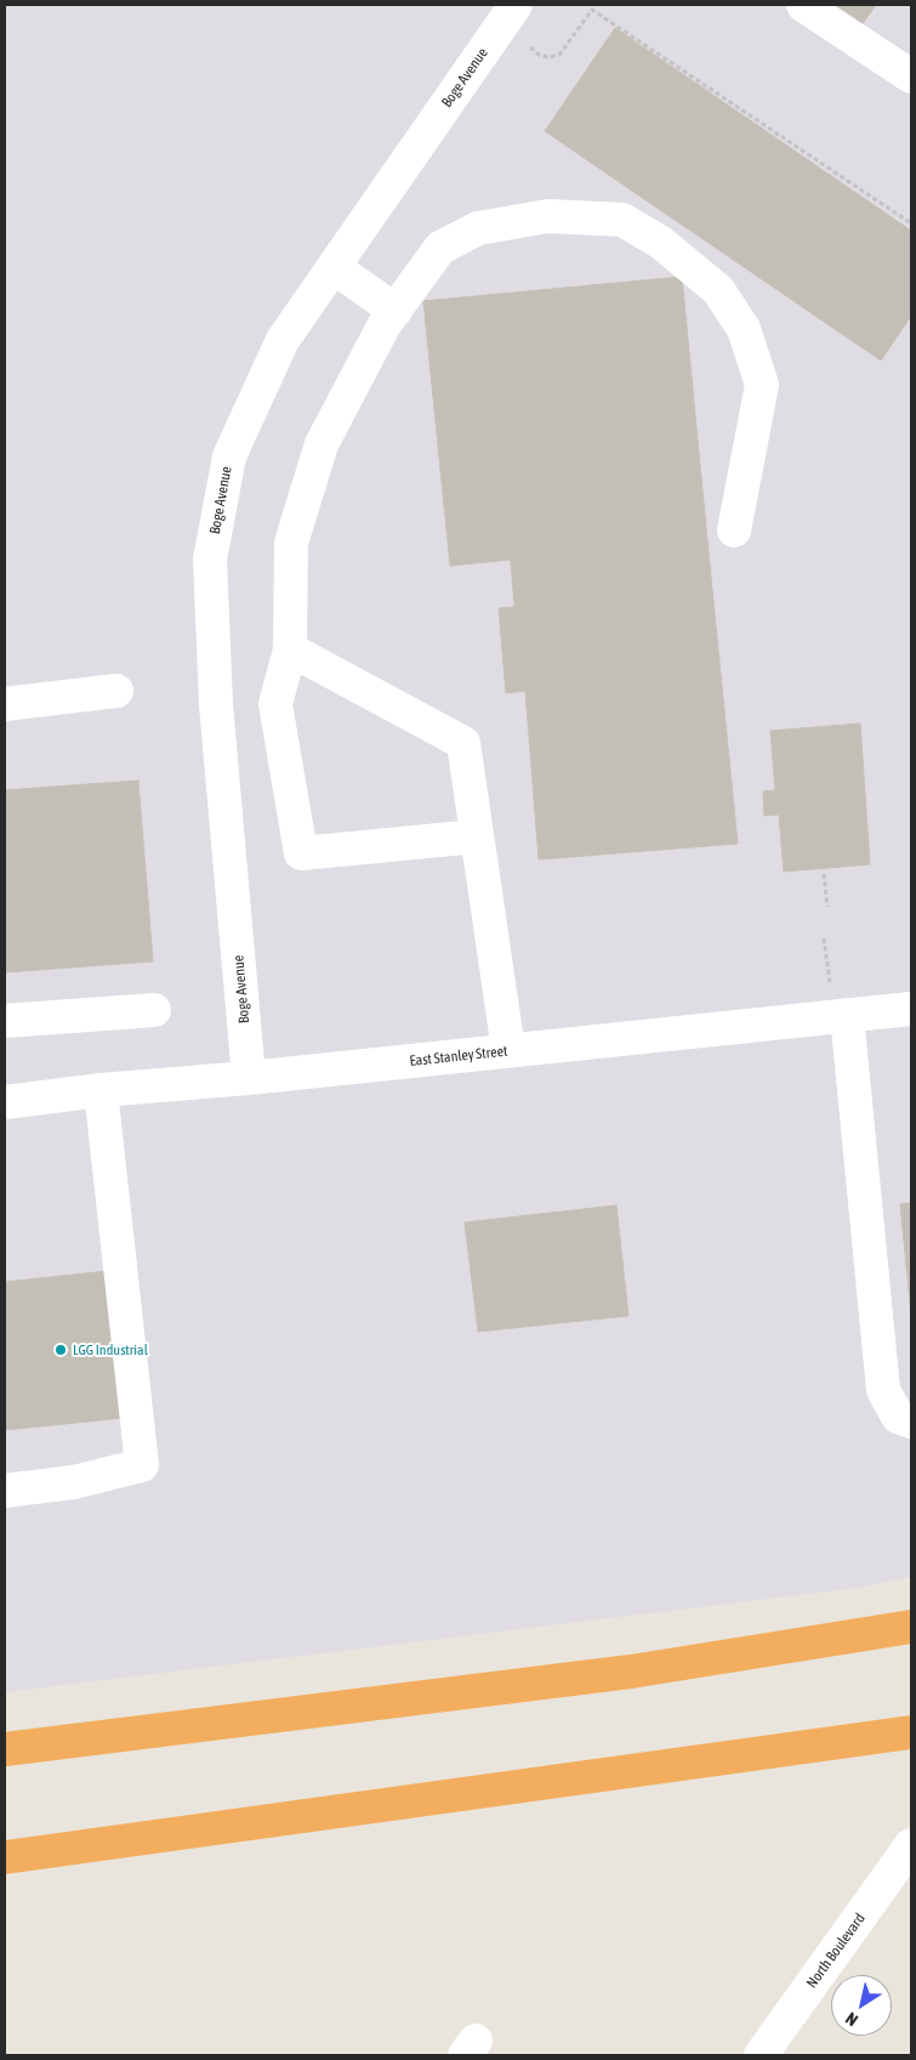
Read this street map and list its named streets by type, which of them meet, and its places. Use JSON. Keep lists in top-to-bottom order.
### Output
{
  "streets": {
    "street": ["Boge Avenue", "East Stanley Street", "North Boulevard"]
  },
  "crossings": [
    ["Boge Avenue", "East Stanley Street"]
  ],
  "places": ["LGG Industrial"],
  "north": "bottom left"
}
